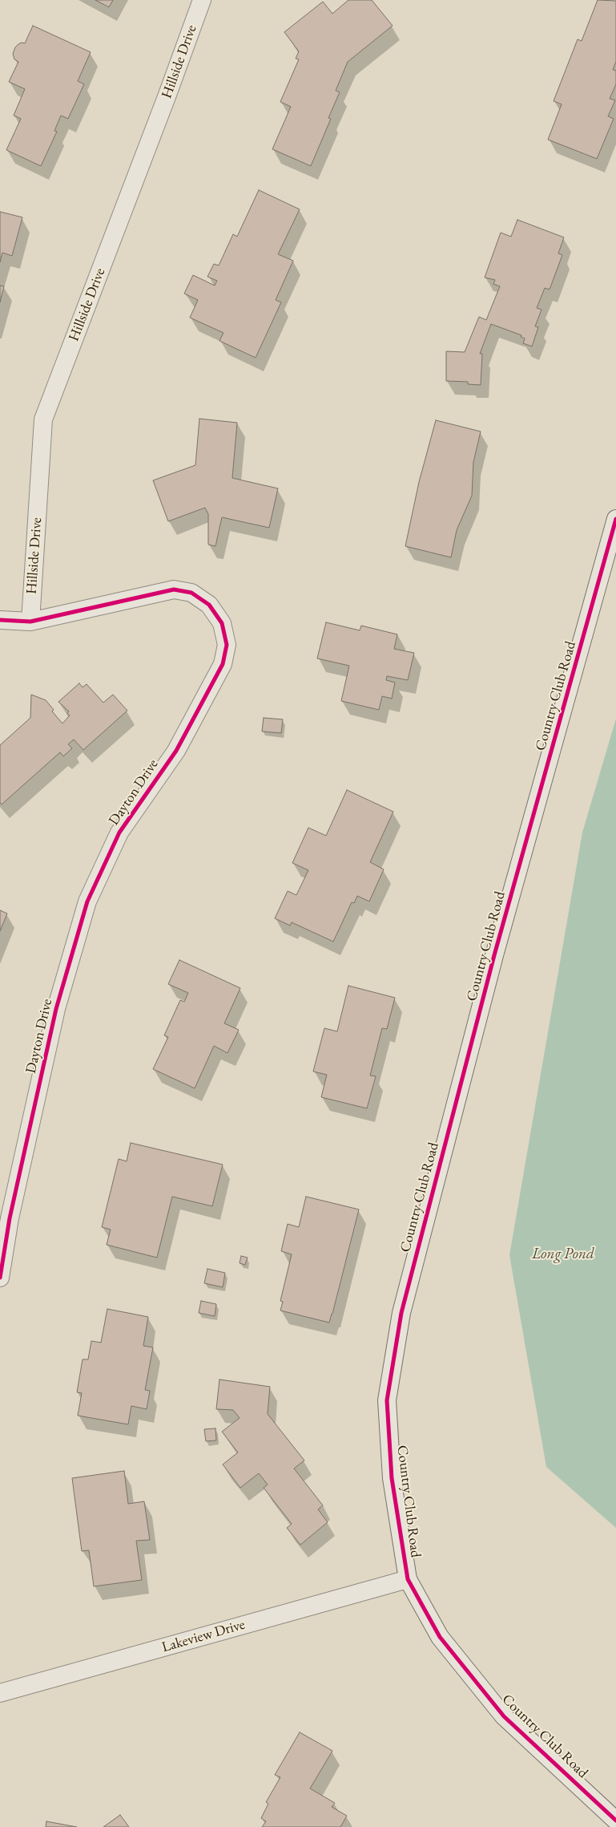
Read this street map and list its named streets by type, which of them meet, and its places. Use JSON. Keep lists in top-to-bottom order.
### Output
{
  "streets": {
    "street": [
      "Hillside Drive",
      "Country Club Road",
      "Dayton Drive",
      "Lakeview Drive"
    ]
  },
  "crossings": [
    ["Hillside Drive", "Dayton Drive"],
    ["Country Club Road", "Lakeview Drive"]
  ],
  "water": ["Long Pond"]
}
